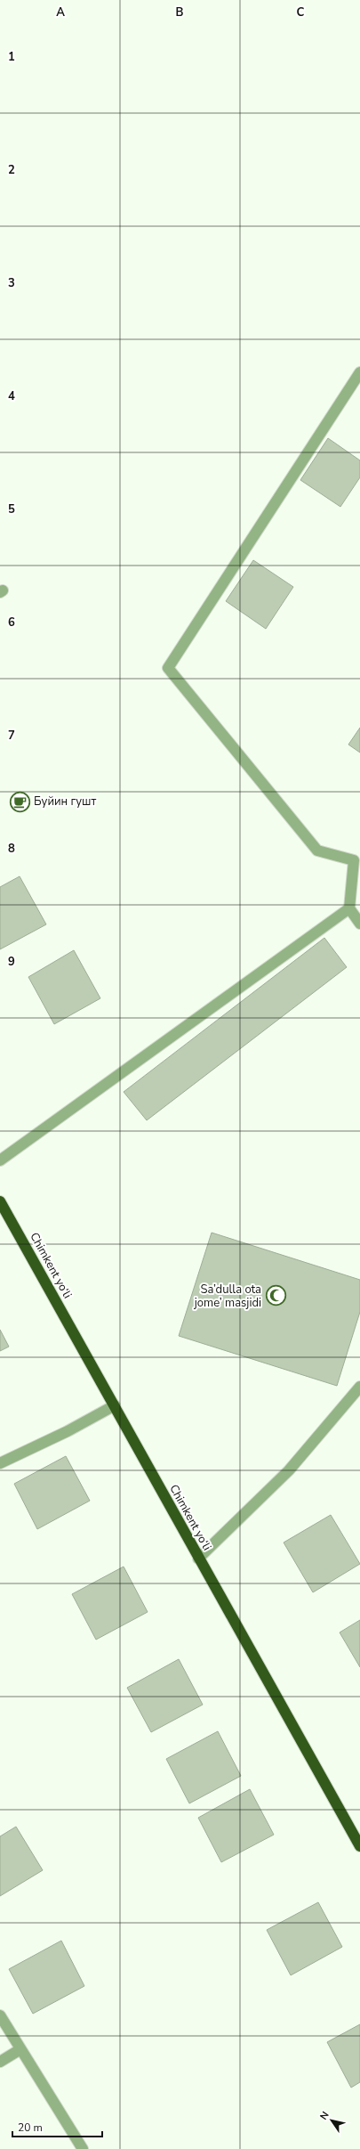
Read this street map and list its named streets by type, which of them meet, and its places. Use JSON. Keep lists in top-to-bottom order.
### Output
{
  "streets": {
    "highway": ["Chimkent yo‘li"]
  },
  "places": {
    "cafe": ["Буйин гушт"],
    "mosque": ["Sa’dulla ota jome’ masjidi"]
  },
  "scale_bar": "20 m",
  "north": "top left",
  "grid": {
    "columns": ["A", "B", "C"],
    "rows": [
      "1",
      "2",
      "3",
      "4",
      "5",
      "6",
      "7",
      "8",
      "9"
    ]
  }
}
